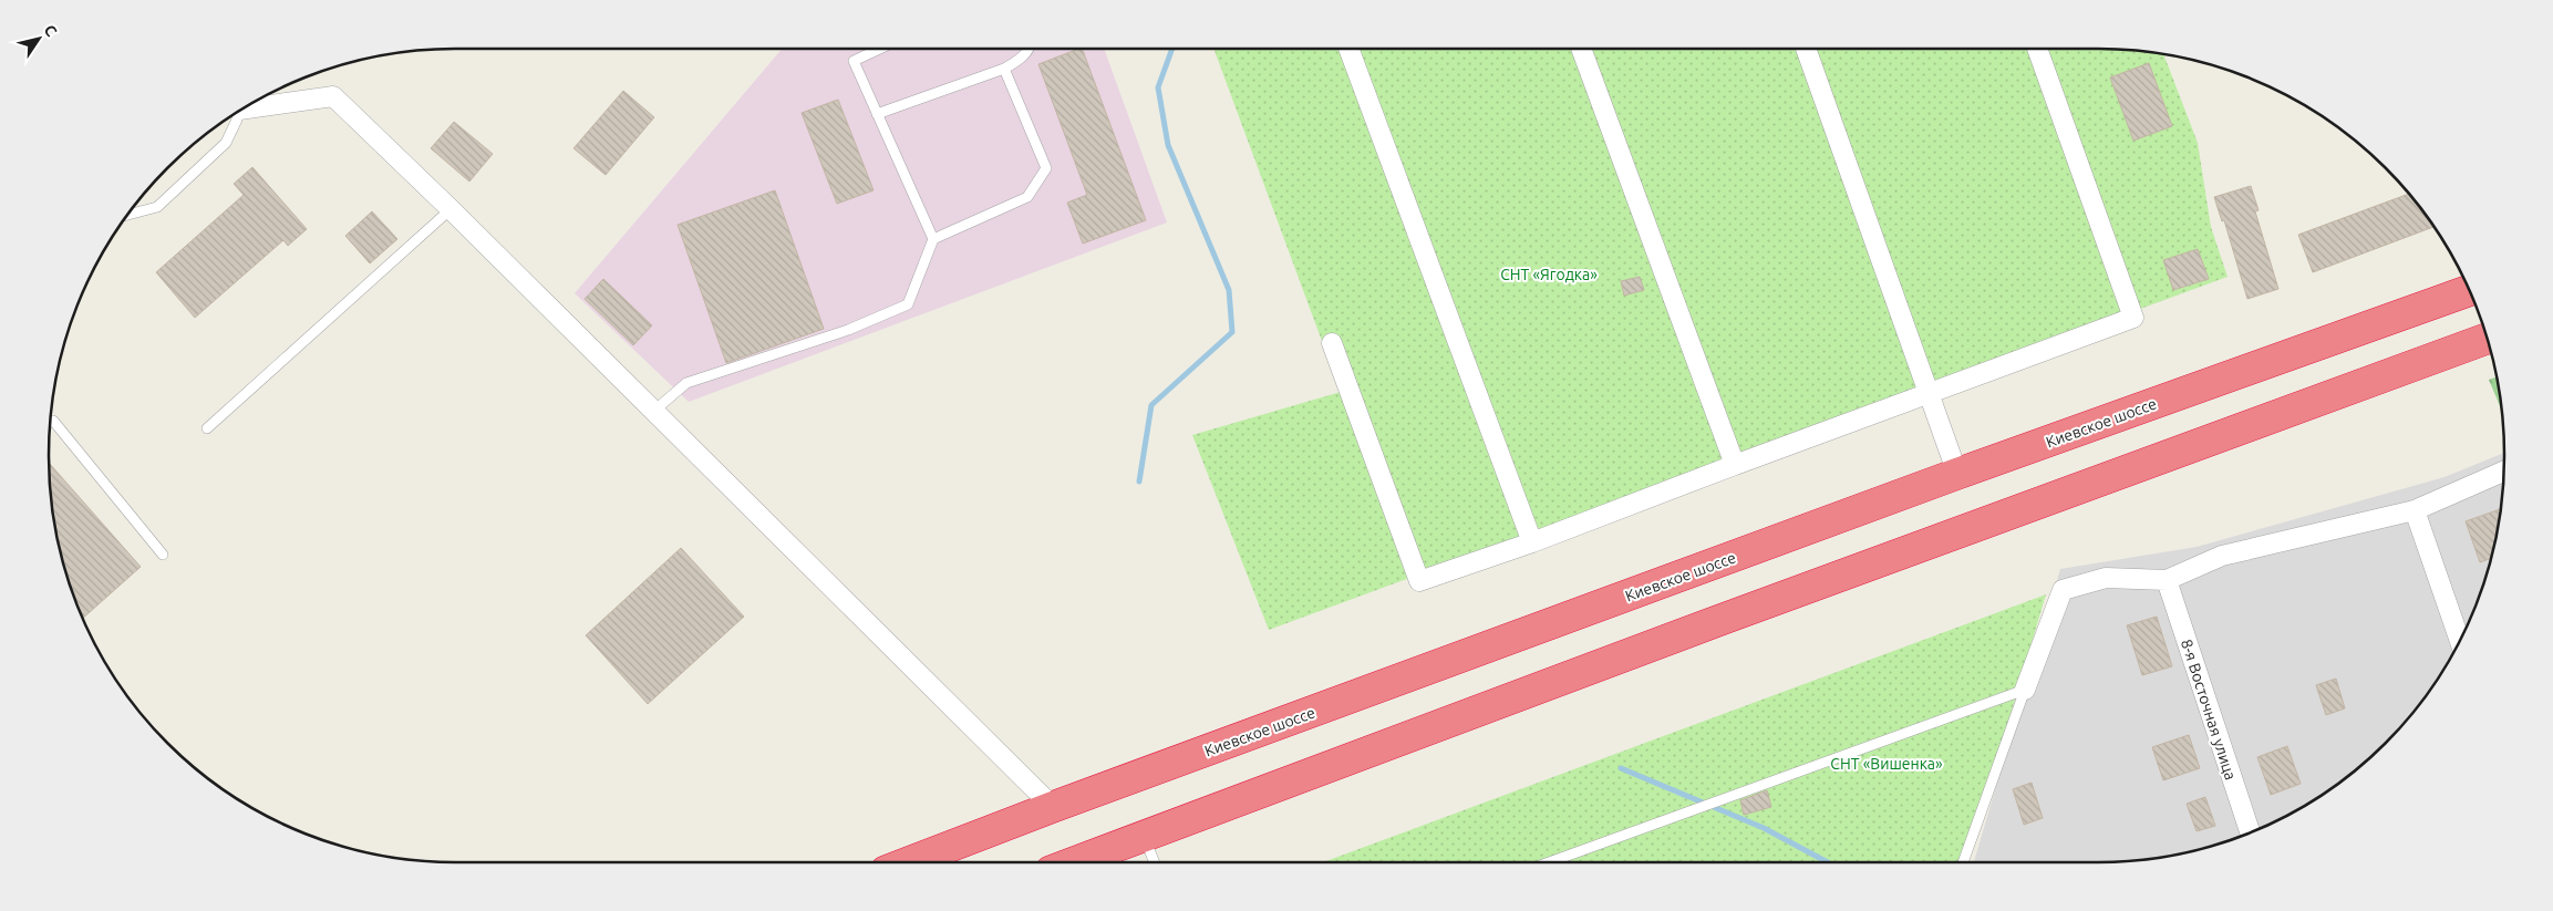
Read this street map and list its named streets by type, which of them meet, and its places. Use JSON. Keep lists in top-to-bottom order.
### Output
{
  "streets": {
    "highway": ["Киевское шоссе"],
    "street": ["8-я Восточная улица"]
  },
  "parks": ["СНТ «Ягодка»", "СНТ «Вишенка»"],
  "north": "top right"
}
